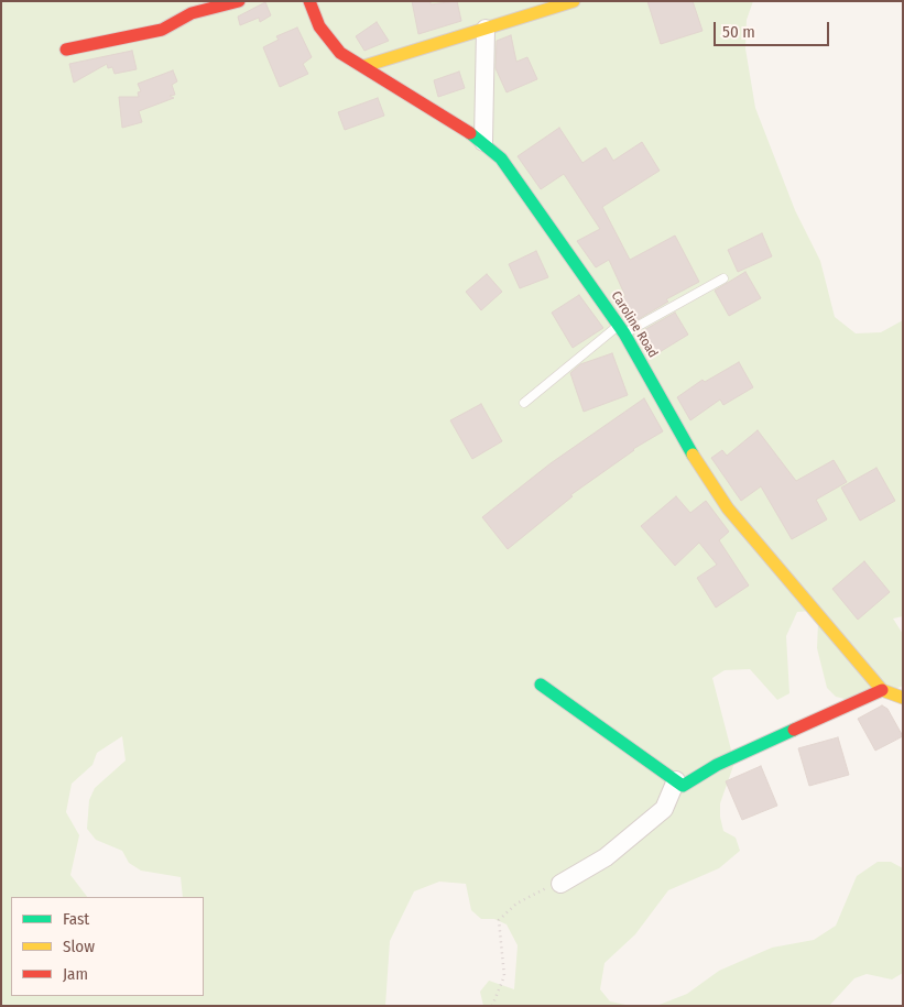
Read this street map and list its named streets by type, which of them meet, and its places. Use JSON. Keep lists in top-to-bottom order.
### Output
{
  "streets": {
    "main road": ["Caroline Road"]
  },
  "legend": ["Fast", "Slow", "Jam"],
  "scale_bar": "50 m"
}
